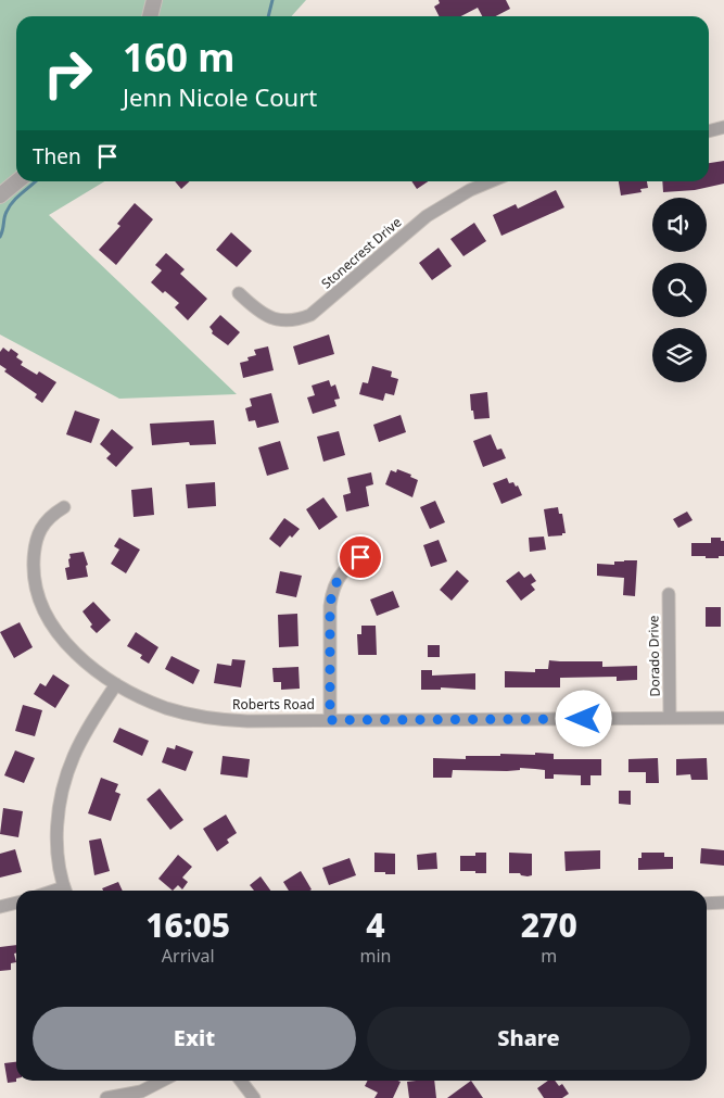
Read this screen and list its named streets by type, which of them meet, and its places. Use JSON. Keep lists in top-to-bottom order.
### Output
{
  "streets": {
    "street": ["Stonecrest Drive", "Dorado Drive", "Roberts Road"]
  },
  "crossings": [
    ["Dorado Drive", "Roberts Road"]
  ],
  "page": {
    "turn": ["160 m", "Jenn Nicole Court"],
    "then": "Then",
    "eta": [
      "16:05",
      "Arrival",
      "4",
      "min",
      "270",
      "m"
    ],
    "buttons": ["Exit", "Share"]
  }
}
